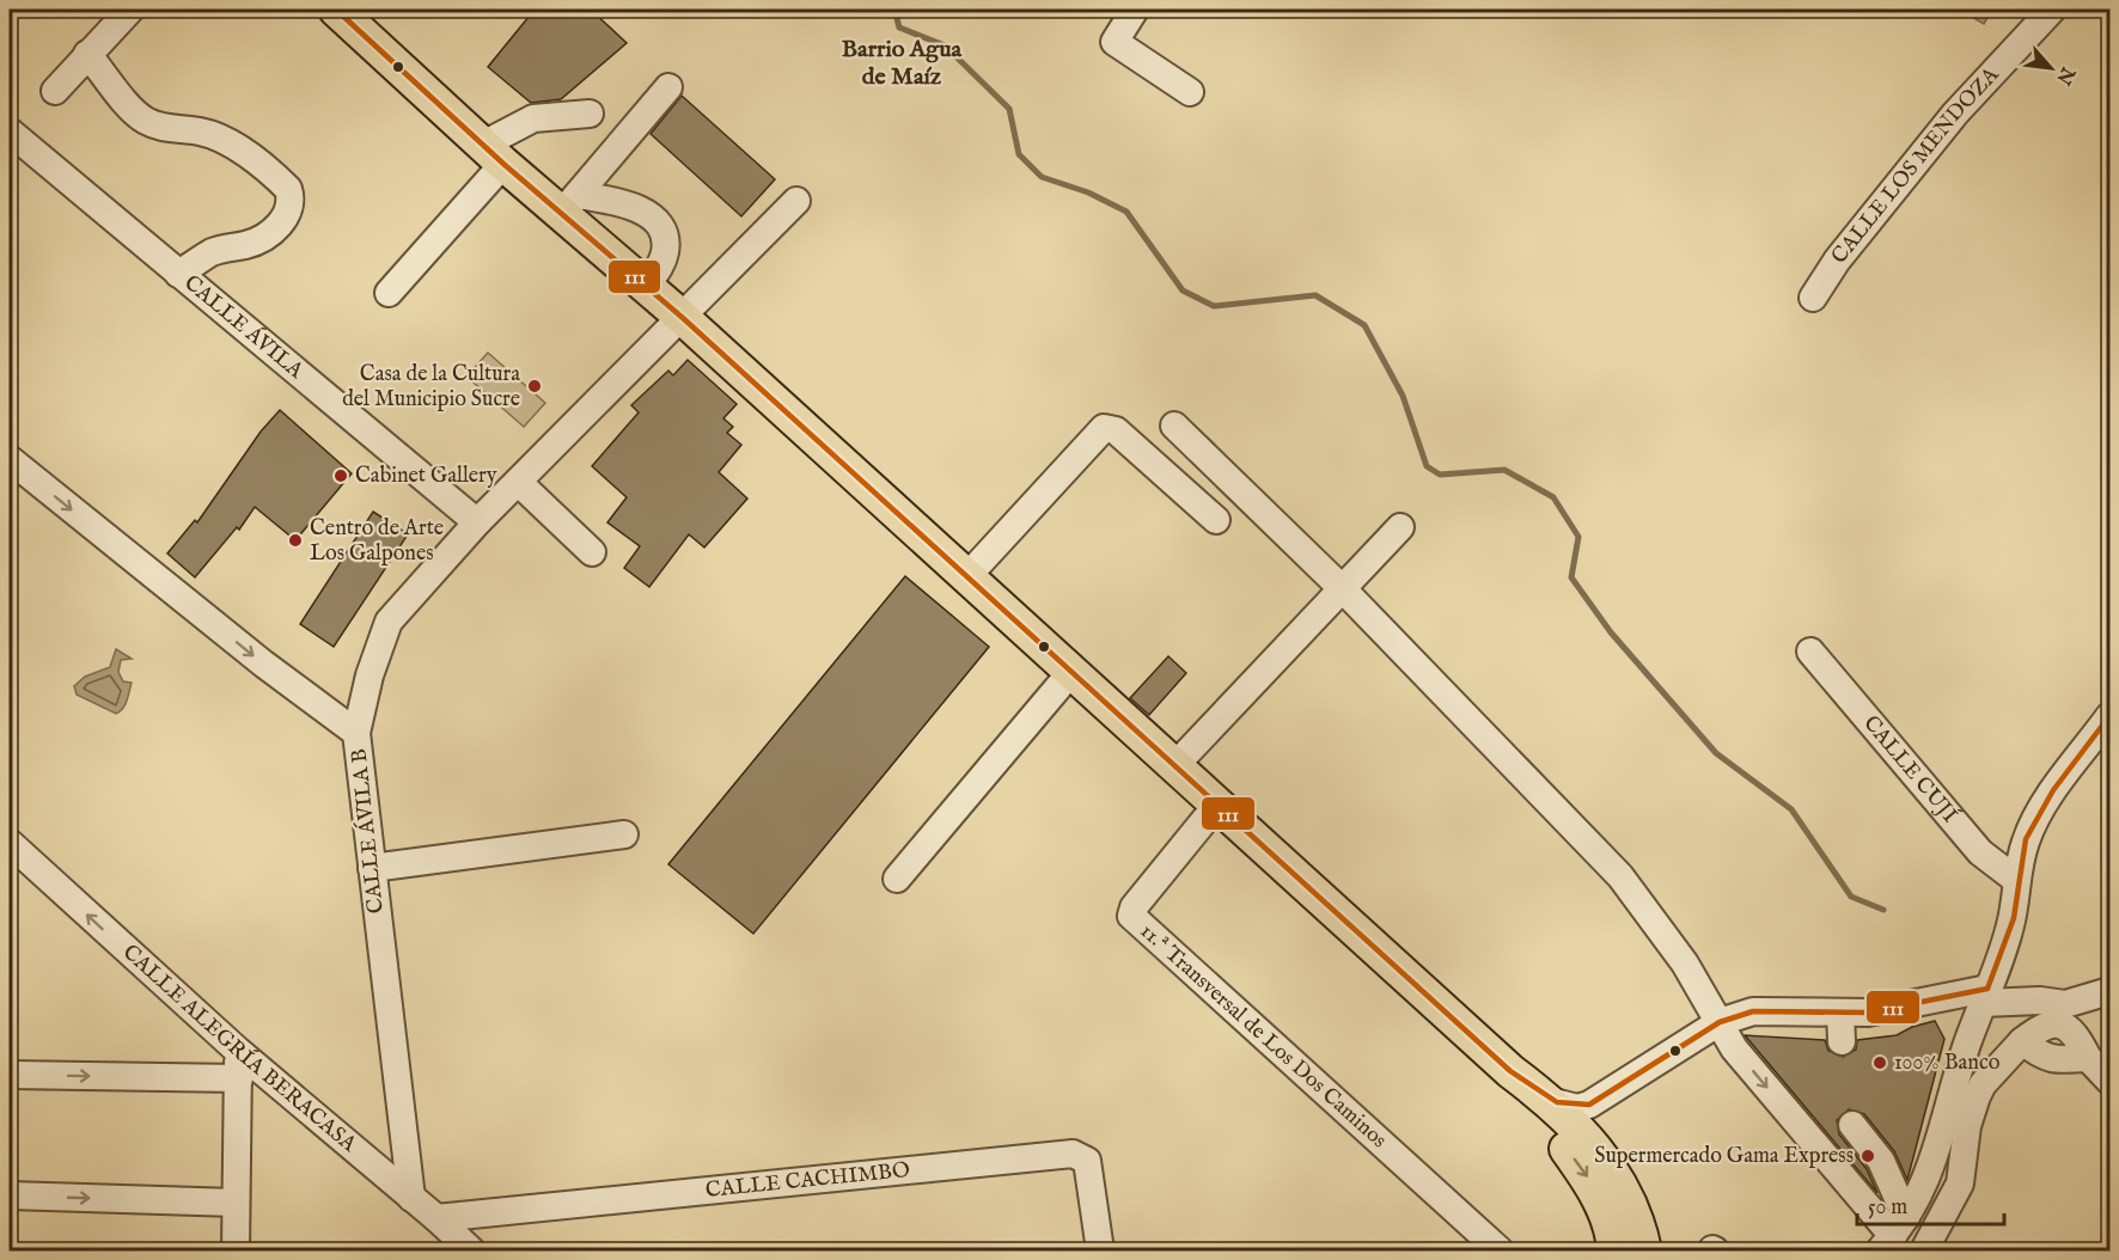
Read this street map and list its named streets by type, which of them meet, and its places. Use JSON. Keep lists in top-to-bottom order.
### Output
{
  "streets": {
    "street": [
      "CALLE LOS MENDOZA",
      "CALLE ÁVILA",
      "CALLE CUJÍ",
      "CALLE ÁVILA B",
      "11.ª Transversal de Los Dos Caminos",
      "CALLE ALEGRÍA BERACASA",
      "CALLE CACHIMBO"
    ]
  },
  "crossings": [
    ["CALLE ÁVILA B", "CALLE ALEGRÍA BERACASA"],
    ["CALLE ALEGRÍA BERACASA", "CALLE CACHIMBO"]
  ],
  "one_way": ["CALLE ÁVILA B", "CALLE ALEGRÍA BERACASA"],
  "districts": ["Barrio Agua de Maíz"],
  "places": [
    "Casa de la Cultura del Municipio Sucre",
    "Cabinet Gallery",
    "Centro de Arte Los Galpones",
    "100% Banco",
    "Supermercado Gama Express"
  ],
  "lines": ["transit line 111"],
  "scale_bar": "50 m",
  "north": "bottom right"
}
